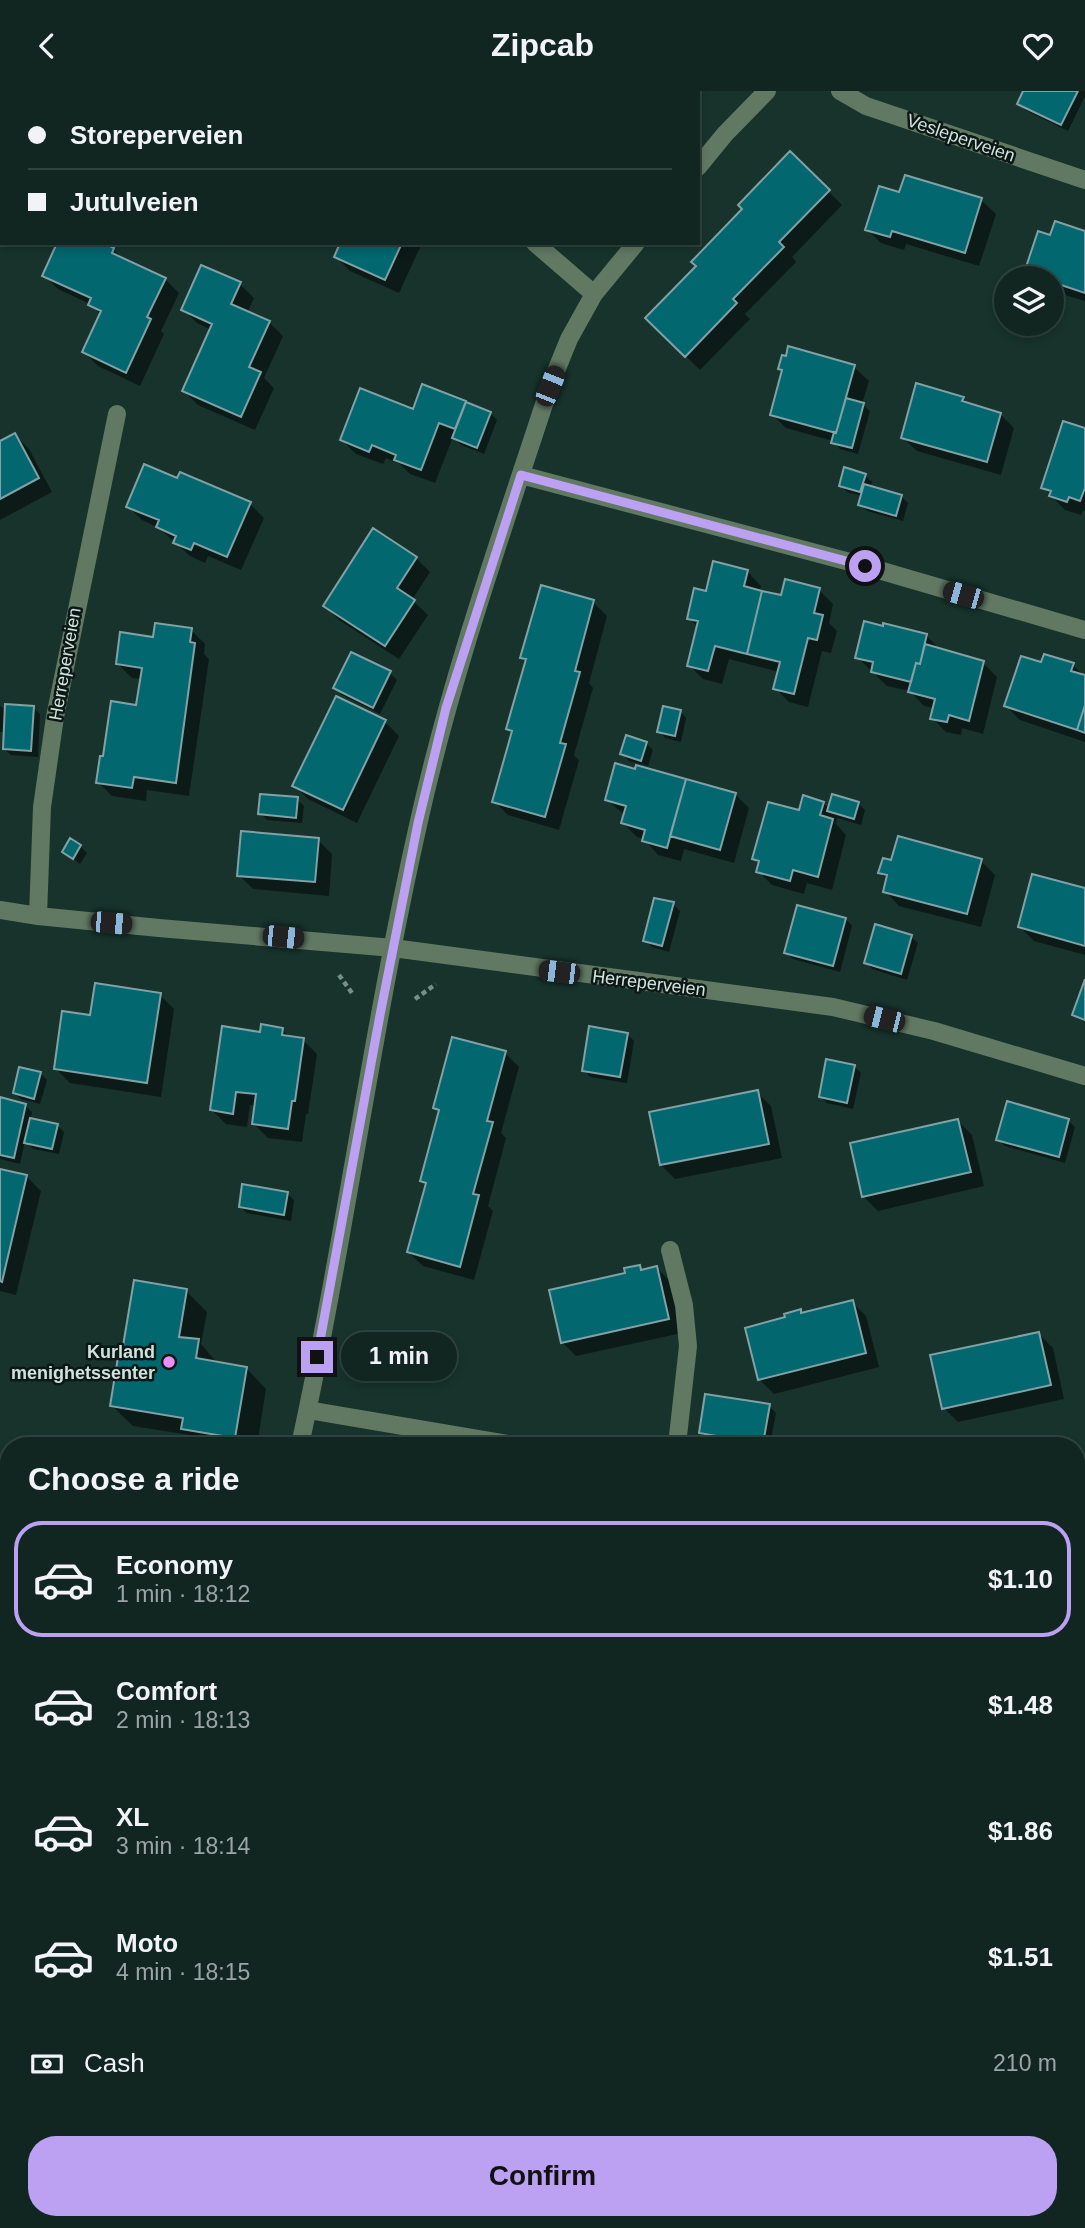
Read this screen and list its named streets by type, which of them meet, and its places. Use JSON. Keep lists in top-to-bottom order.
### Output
{
  "streets": {
    "street": ["Vesleperveien", "Herreperveien"]
  },
  "places": ["Kurland menighetssenter"],
  "page": {
    "header": "Zipcab",
    "banner": ["Storeperveien", "Jutulveien"],
    "bubble": "1 min",
    "heading": "Choose a ride",
    "list": [
      {
        "name": "Economy",
        "note": "1 min · 18:12",
        "value": "$1.10"
      },
      {
        "name": "Comfort",
        "note": "2 min · 18:13",
        "value": "$1.48"
      },
      {
        "name": "XL",
        "note": "3 min · 18:14",
        "value": "$1.86"
      },
      {
        "name": "Moto",
        "note": "4 min · 18:15",
        "value": "$1.51"
      }
    ],
    "pay": ["Cash", "210 m"],
    "buttons": "Confirm"
  }
}
